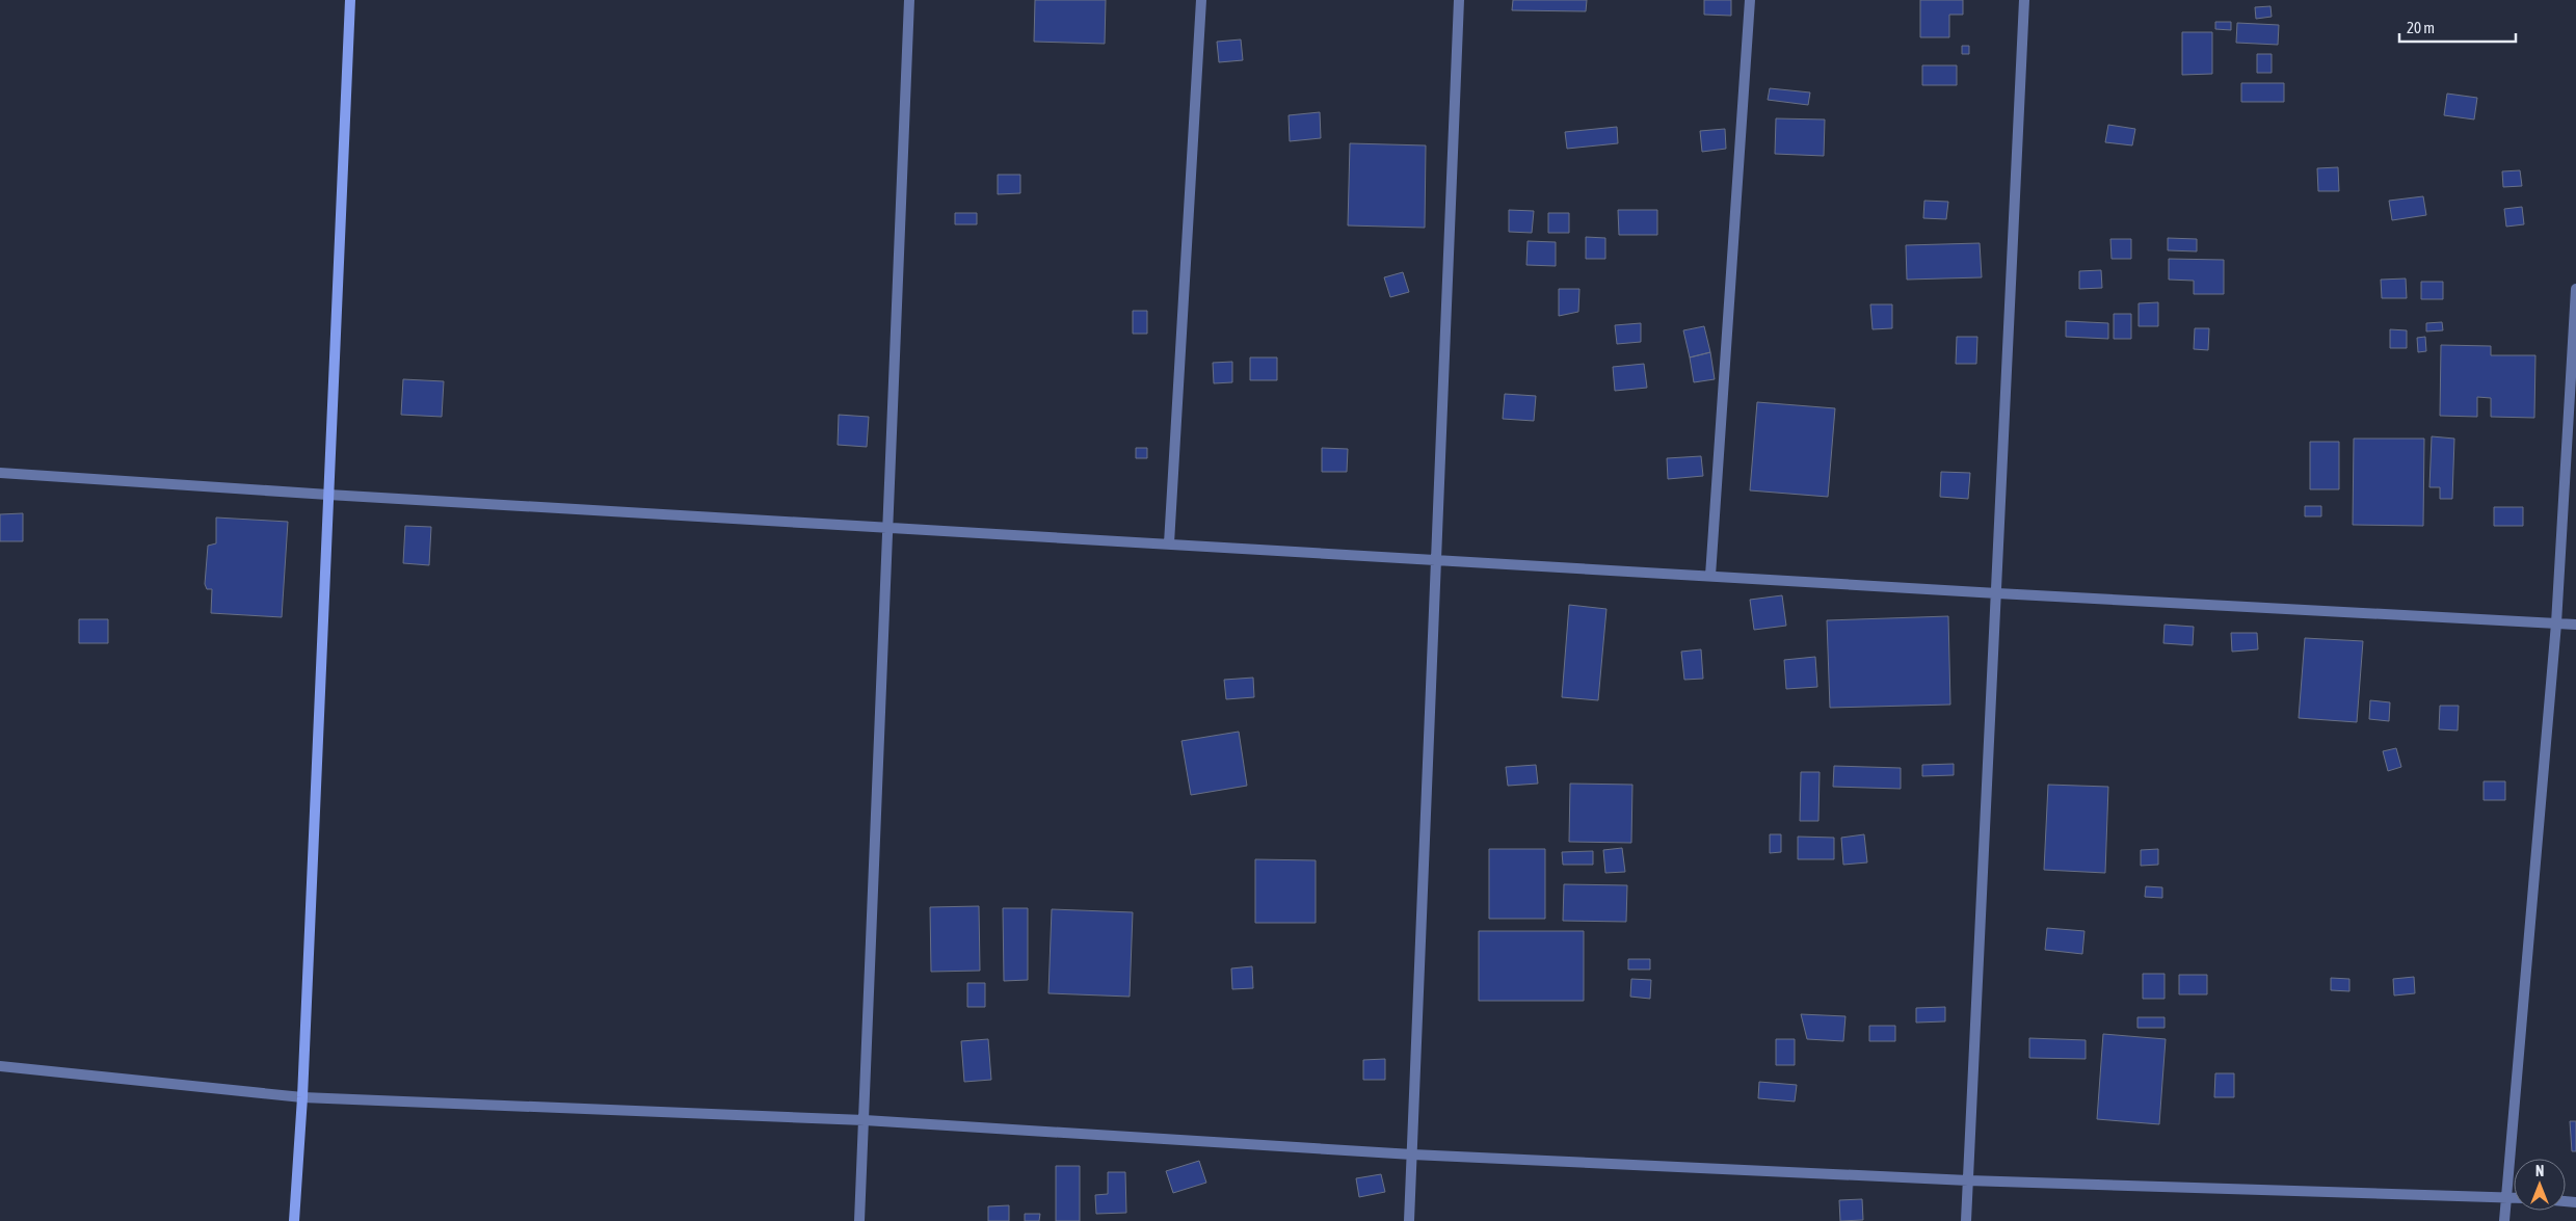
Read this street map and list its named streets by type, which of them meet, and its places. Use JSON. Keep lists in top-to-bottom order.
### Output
{
  "scale_bar": "20 m",
  "north": "top"
}
